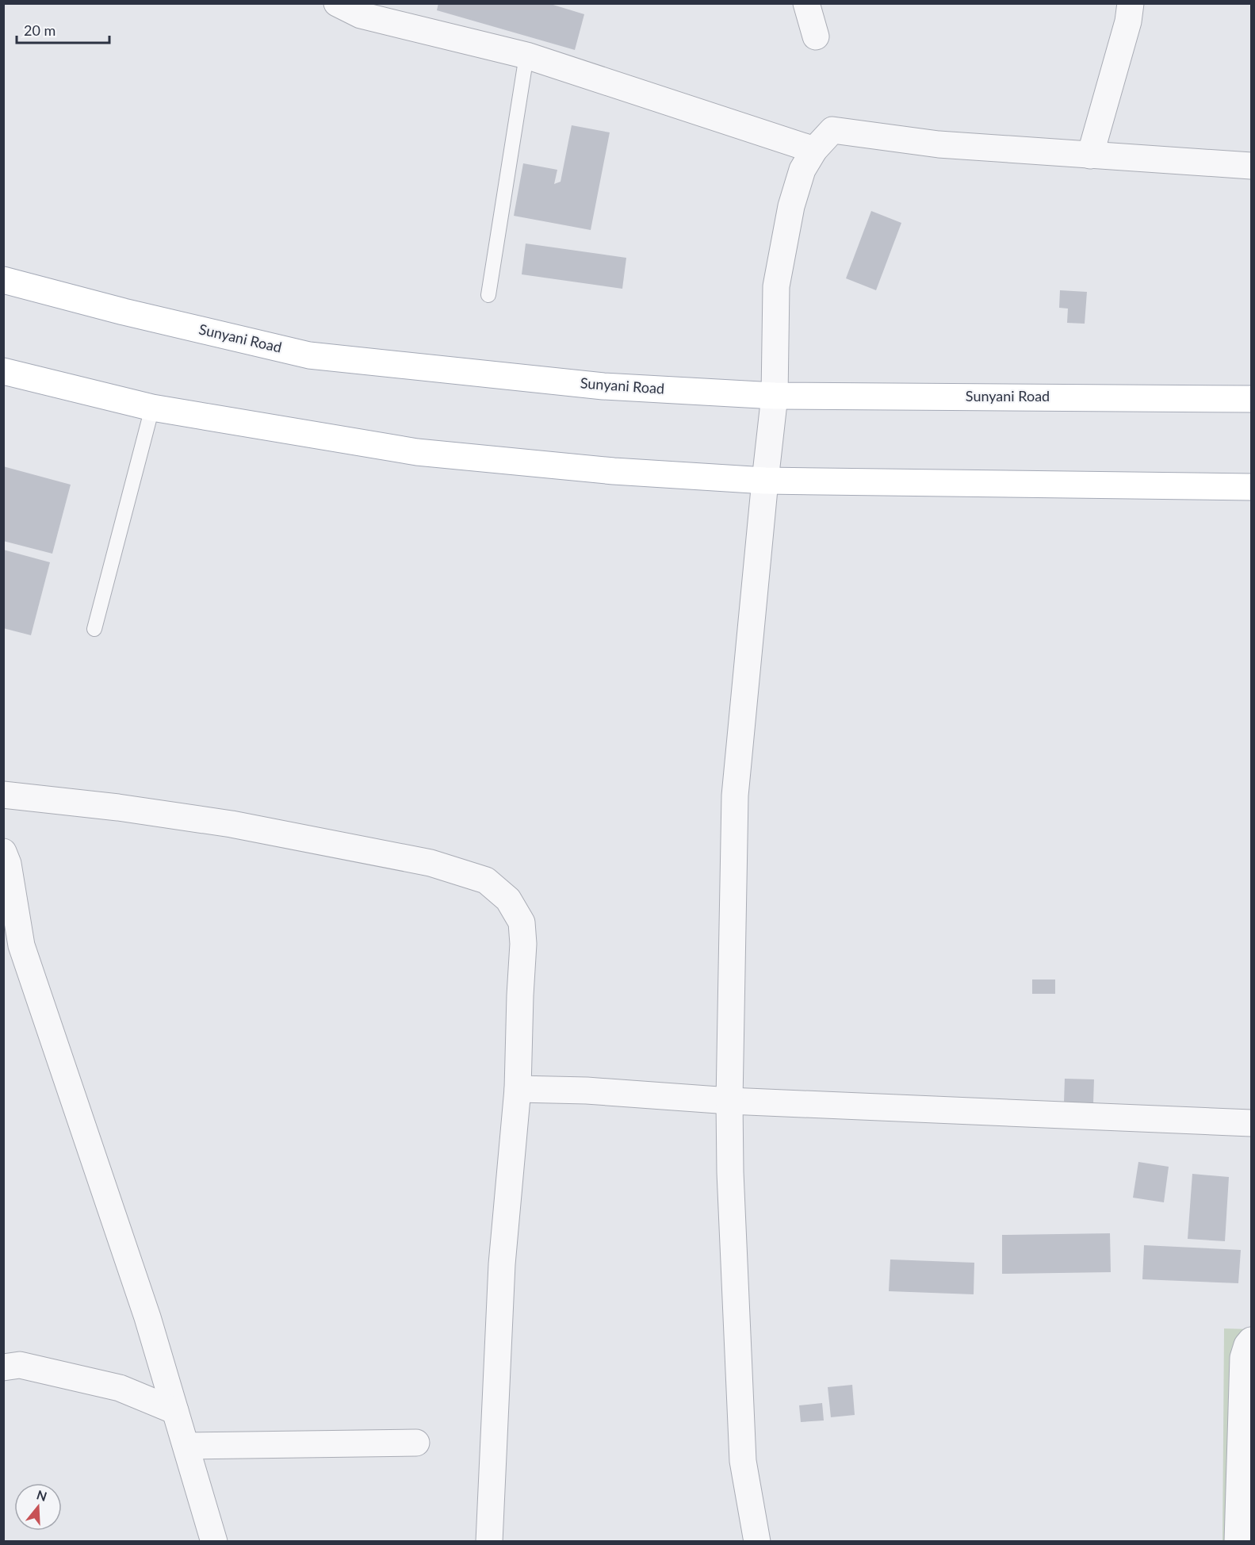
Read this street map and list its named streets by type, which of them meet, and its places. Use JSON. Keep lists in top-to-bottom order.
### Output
{
  "streets": {
    "main road": ["Sunyani Road"]
  },
  "scale_bar": "20 m",
  "north": "top"
}
